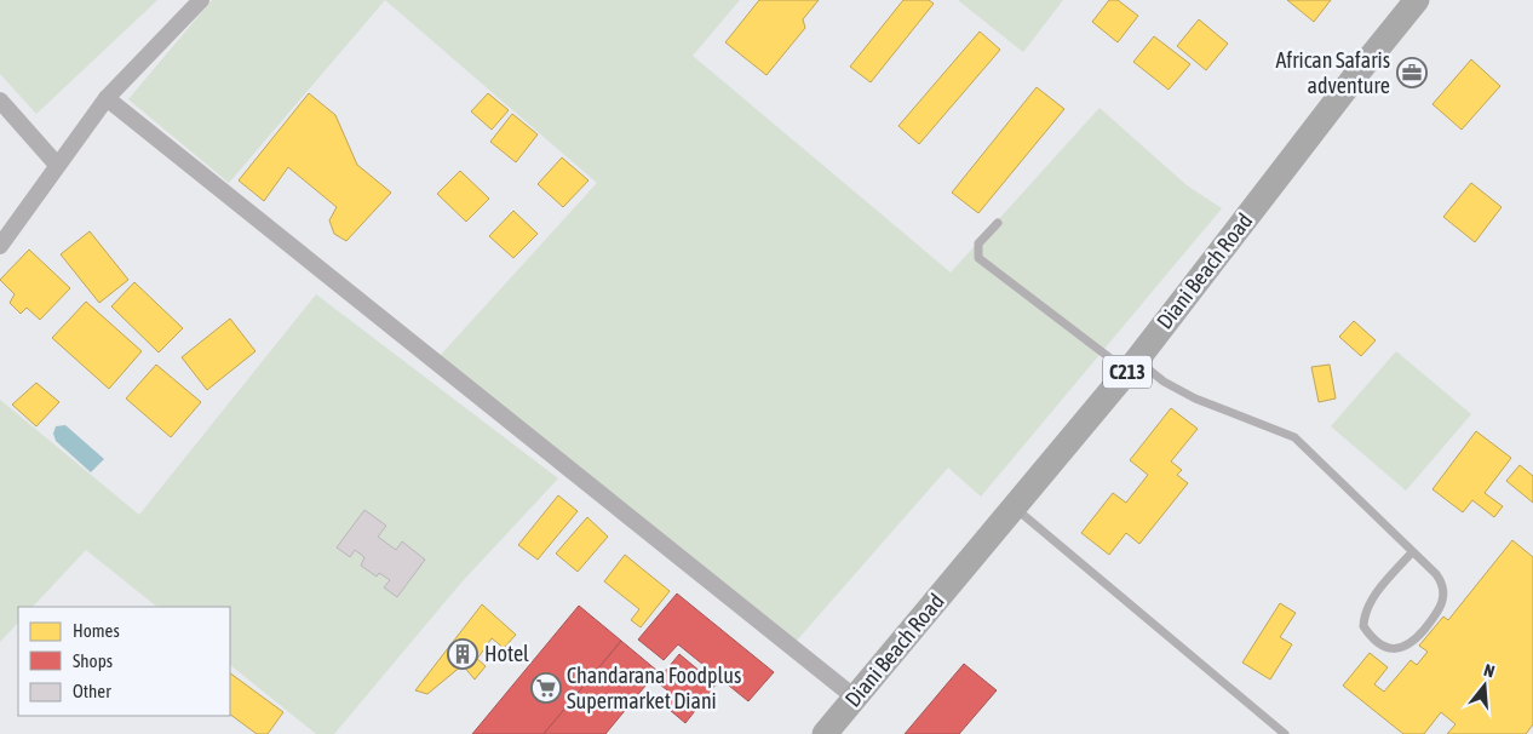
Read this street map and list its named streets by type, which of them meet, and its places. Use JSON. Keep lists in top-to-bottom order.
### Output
{
  "streets": {
    "main road": ["Diani Beach Road", "C213"]
  },
  "places": {
    "office": ["African Safaris adventure"],
    "building": ["Hotel"],
    "supermarket": ["Chandarana Foodplus Supermarket Diani"]
  },
  "legend": ["Homes", "Shops", "Other"],
  "north": "top"
}
